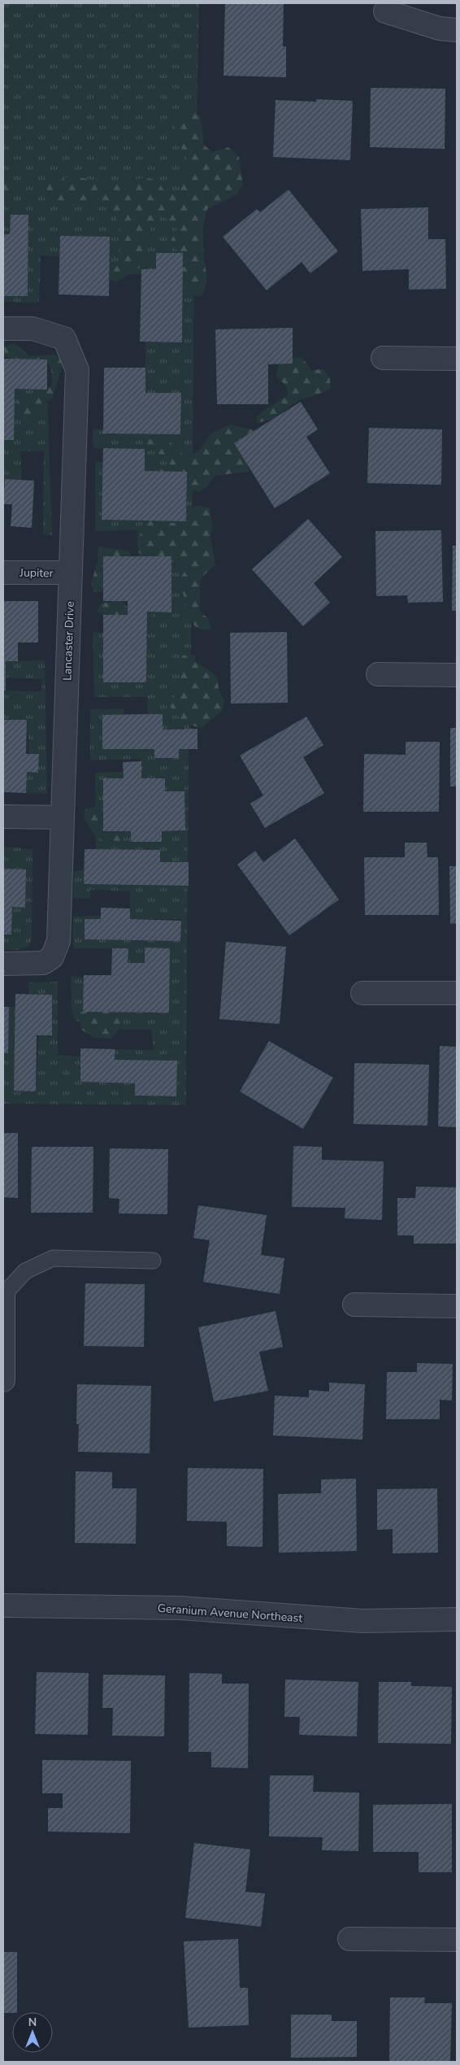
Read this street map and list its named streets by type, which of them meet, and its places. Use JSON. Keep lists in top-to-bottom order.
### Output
{
  "streets": {
    "street": ["Jupiter", "Lancaster Drive", "Geranium Avenue Northeast"]
  },
  "crossings": [
    ["Jupiter", "Lancaster Drive"]
  ],
  "north": "top"
}
